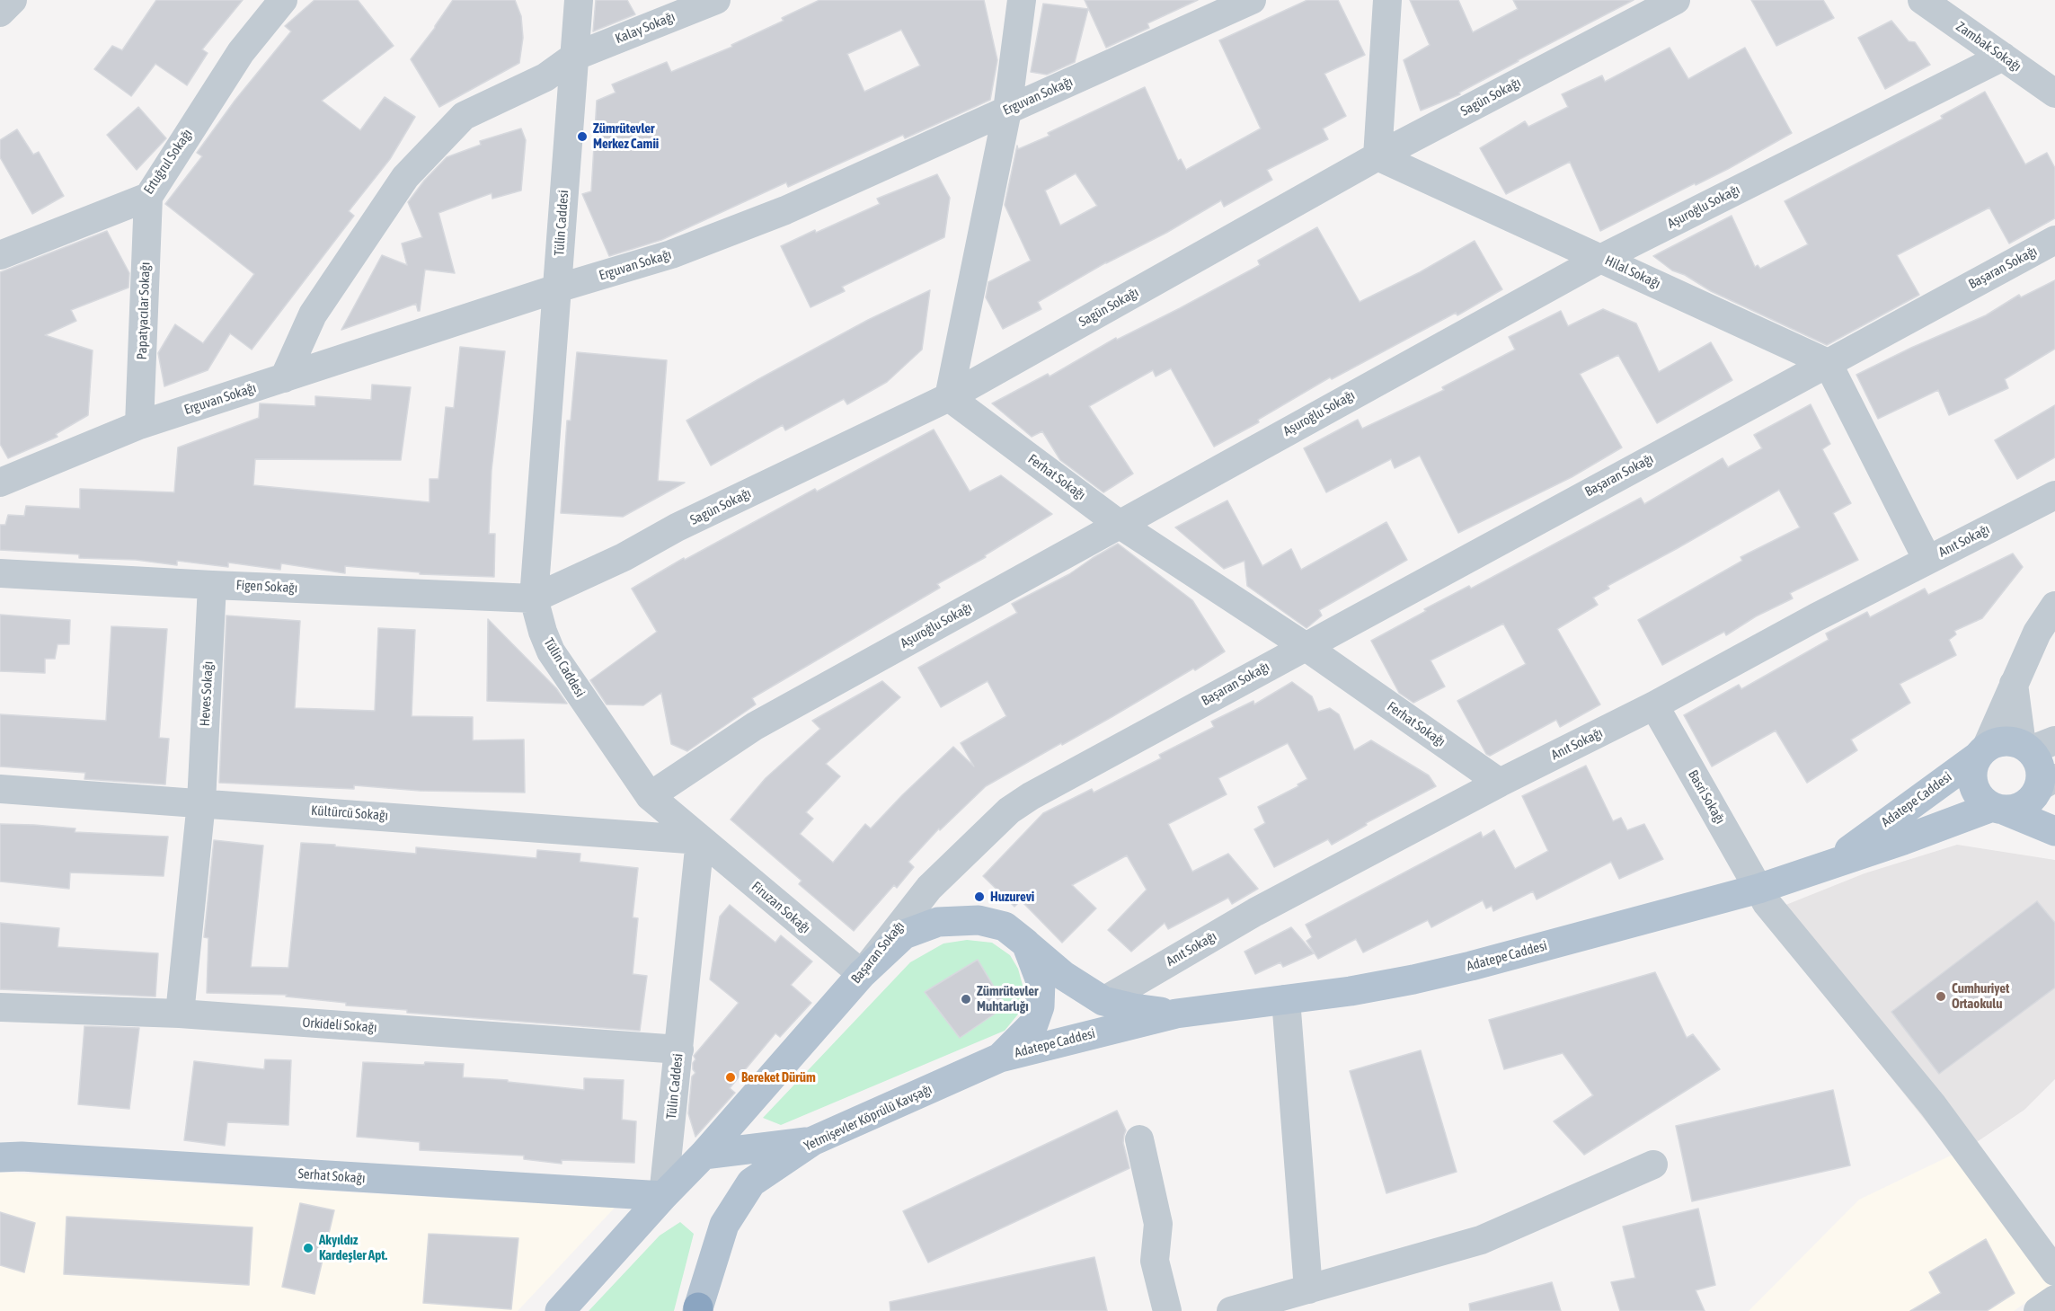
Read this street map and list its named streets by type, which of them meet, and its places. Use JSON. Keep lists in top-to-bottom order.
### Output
{
  "streets": {
    "main road": [
      "Başaran Sokağı",
      "Adatepe Caddesi",
      "Yetmişevler Köprülü Kavşağı",
      "Serhat Sokağı"
    ],
    "street": [
      "Kalay Sokağı",
      "Zambak Sokağı",
      "Erguvan Sokağı",
      "Sagün Sokağı",
      "Ertuğrul Sokağı",
      "Aşuroğlu Sokağı",
      "Tülin Caddesi",
      "Hilal Sokağı",
      "Papatyacılar Sokağı",
      "Ferhat Sokağı",
      "Anıt Sokağı",
      "Figen Sokağı",
      "Heves Sokağı",
      "Basri Sokağı",
      "Kültürcü Sokağı",
      "Firuzan Sokağı",
      "Orkideli Sokağı"
    ]
  },
  "crossings": [
    ["Kalay Sokağı", "Erguvan Sokağı"],
    ["Kalay Sokağı", "Tülin Caddesi"],
    ["Zambak Sokağı", "Aşuroğlu Sokağı"],
    ["Erguvan Sokağı", "Tülin Caddesi"],
    ["Erguvan Sokağı", "Papatyacılar Sokağı"],
    ["Sagün Sokağı", "Tülin Caddesi"],
    ["Sagün Sokağı", "Hilal Sokağı"],
    ["Sagün Sokağı", "Ferhat Sokağı"],
    ["Sagün Sokağı", "Figen Sokağı"],
    ["Ertuğrul Sokağı", "Papatyacılar Sokağı"],
    ["Aşuroğlu Sokağı", "Tülin Caddesi"],
    ["Aşuroğlu Sokağı", "Hilal Sokağı"],
    ["Aşuroğlu Sokağı", "Ferhat Sokağı"],
    ["Tülin Caddesi", "Başaran Sokağı"],
    ["Tülin Caddesi", "Figen Sokağı"],
    ["Tülin Caddesi", "Kültürcü Sokağı"],
    ["Tülin Caddesi", "Firuzan Sokağı"],
    ["Tülin Caddesi", "Orkideli Sokağı"],
    ["Tülin Caddesi", "Serhat Sokağı"],
    ["Başaran Sokağı", "Hilal Sokağı"],
    ["Başaran Sokağı", "Ferhat Sokağı"],
    ["Başaran Sokağı", "Adatepe Caddesi"],
    ["Başaran Sokağı", "Firuzan Sokağı"],
    ["Başaran Sokağı", "Serhat Sokağı"],
    ["Ferhat Sokağı", "Anıt Sokağı"],
    ["Anıt Sokağı", "Basri Sokağı"],
    ["Anıt Sokağı", "Adatepe Caddesi"],
    ["Figen Sokağı", "Heves Sokağı"],
    ["Heves Sokağı", "Kültürcü Sokağı"],
    ["Heves Sokağı", "Orkideli Sokağı"],
    ["Basri Sokağı", "Adatepe Caddesi"],
    ["Adatepe Caddesi", "Firuzan Sokağı"],
    ["Adatepe Caddesi", "Yetmişevler Köprülü Kavşağı"],
    ["Kültürcü Sokağı", "Firuzan Sokağı"]
  ],
  "places": [
    "Zümrütevler Merkez Camii",
    "Huzurevi",
    "Cumhuriyet Ortaokulu",
    "Zümrütevler Muhtarlığı",
    "Bereket Dürüm",
    "Akyıldız Kardeşler Apt."
  ]
}
